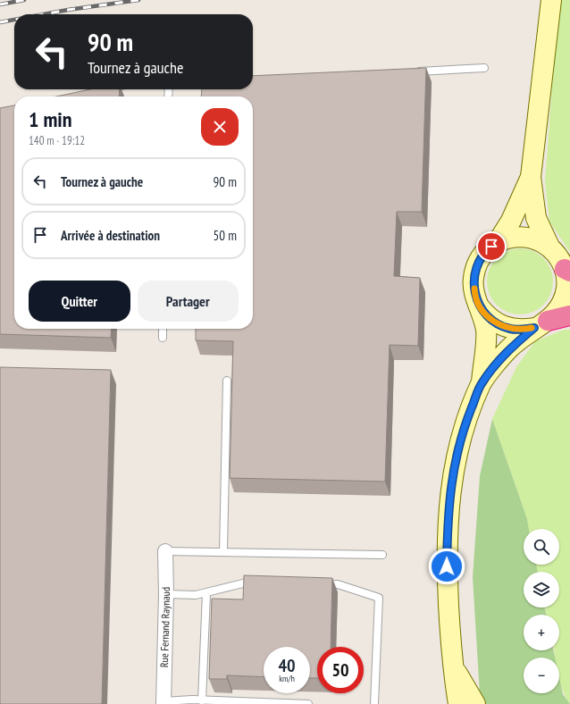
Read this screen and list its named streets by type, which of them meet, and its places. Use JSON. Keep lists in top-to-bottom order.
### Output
{
  "streets": {
    "street": ["Rue Fernand Raynaud"]
  },
  "page": {
    "turn": ["90 m", "Tournez à gauche"],
    "heading": ["1 min", "140 m · 19:12"],
    "list": [
      {
        "name": "Tournez à gauche",
        "value": "90 m"
      },
      {
        "name": "Arrivée à destination",
        "value": "50 m"
      }
    ],
    "buttons": ["Quitter", "Partager"],
    "map_buttons": ["+", "−"],
    "speed": "40 km/h",
    "limit": "50"
  }
}
